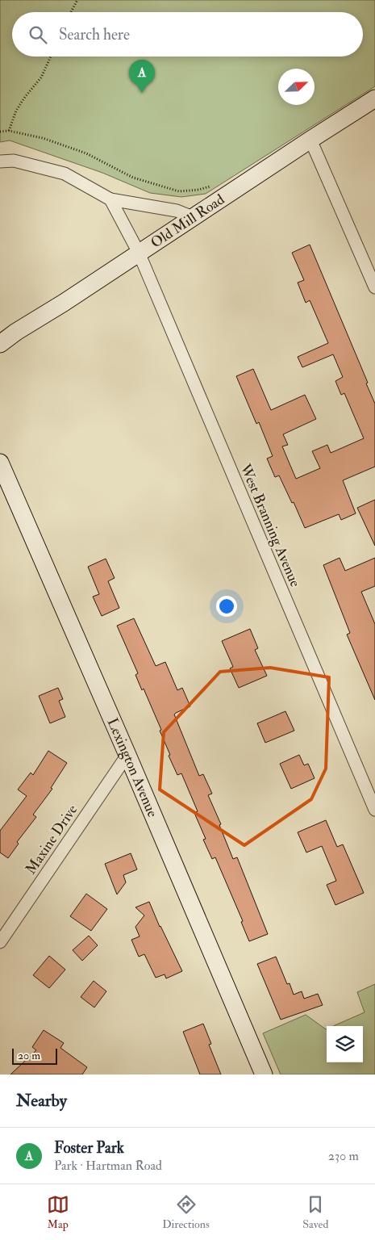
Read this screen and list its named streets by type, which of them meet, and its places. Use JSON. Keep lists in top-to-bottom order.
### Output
{
  "streets": {
    "street": [
      "Old Mill Road",
      "West Branning Avenue",
      "Lexington Avenue",
      "Maxine Drive"
    ]
  },
  "crossings": [
    ["Old Mill Road", "West Branning Avenue"],
    ["Lexington Avenue", "Maxine Drive"]
  ],
  "scale_bar": "20 m",
  "north": "top right",
  "page": {
    "search": "Search here",
    "pins": "A",
    "scale": "20 m",
    "heading": "Nearby",
    "list": [
      {
        "mark": "A",
        "name": "Foster Park",
        "note": "Park · Hartman Road",
        "value": "230 m"
      }
    ],
    "nav": ["Map", "Directions", "Saved"]
  }
}
